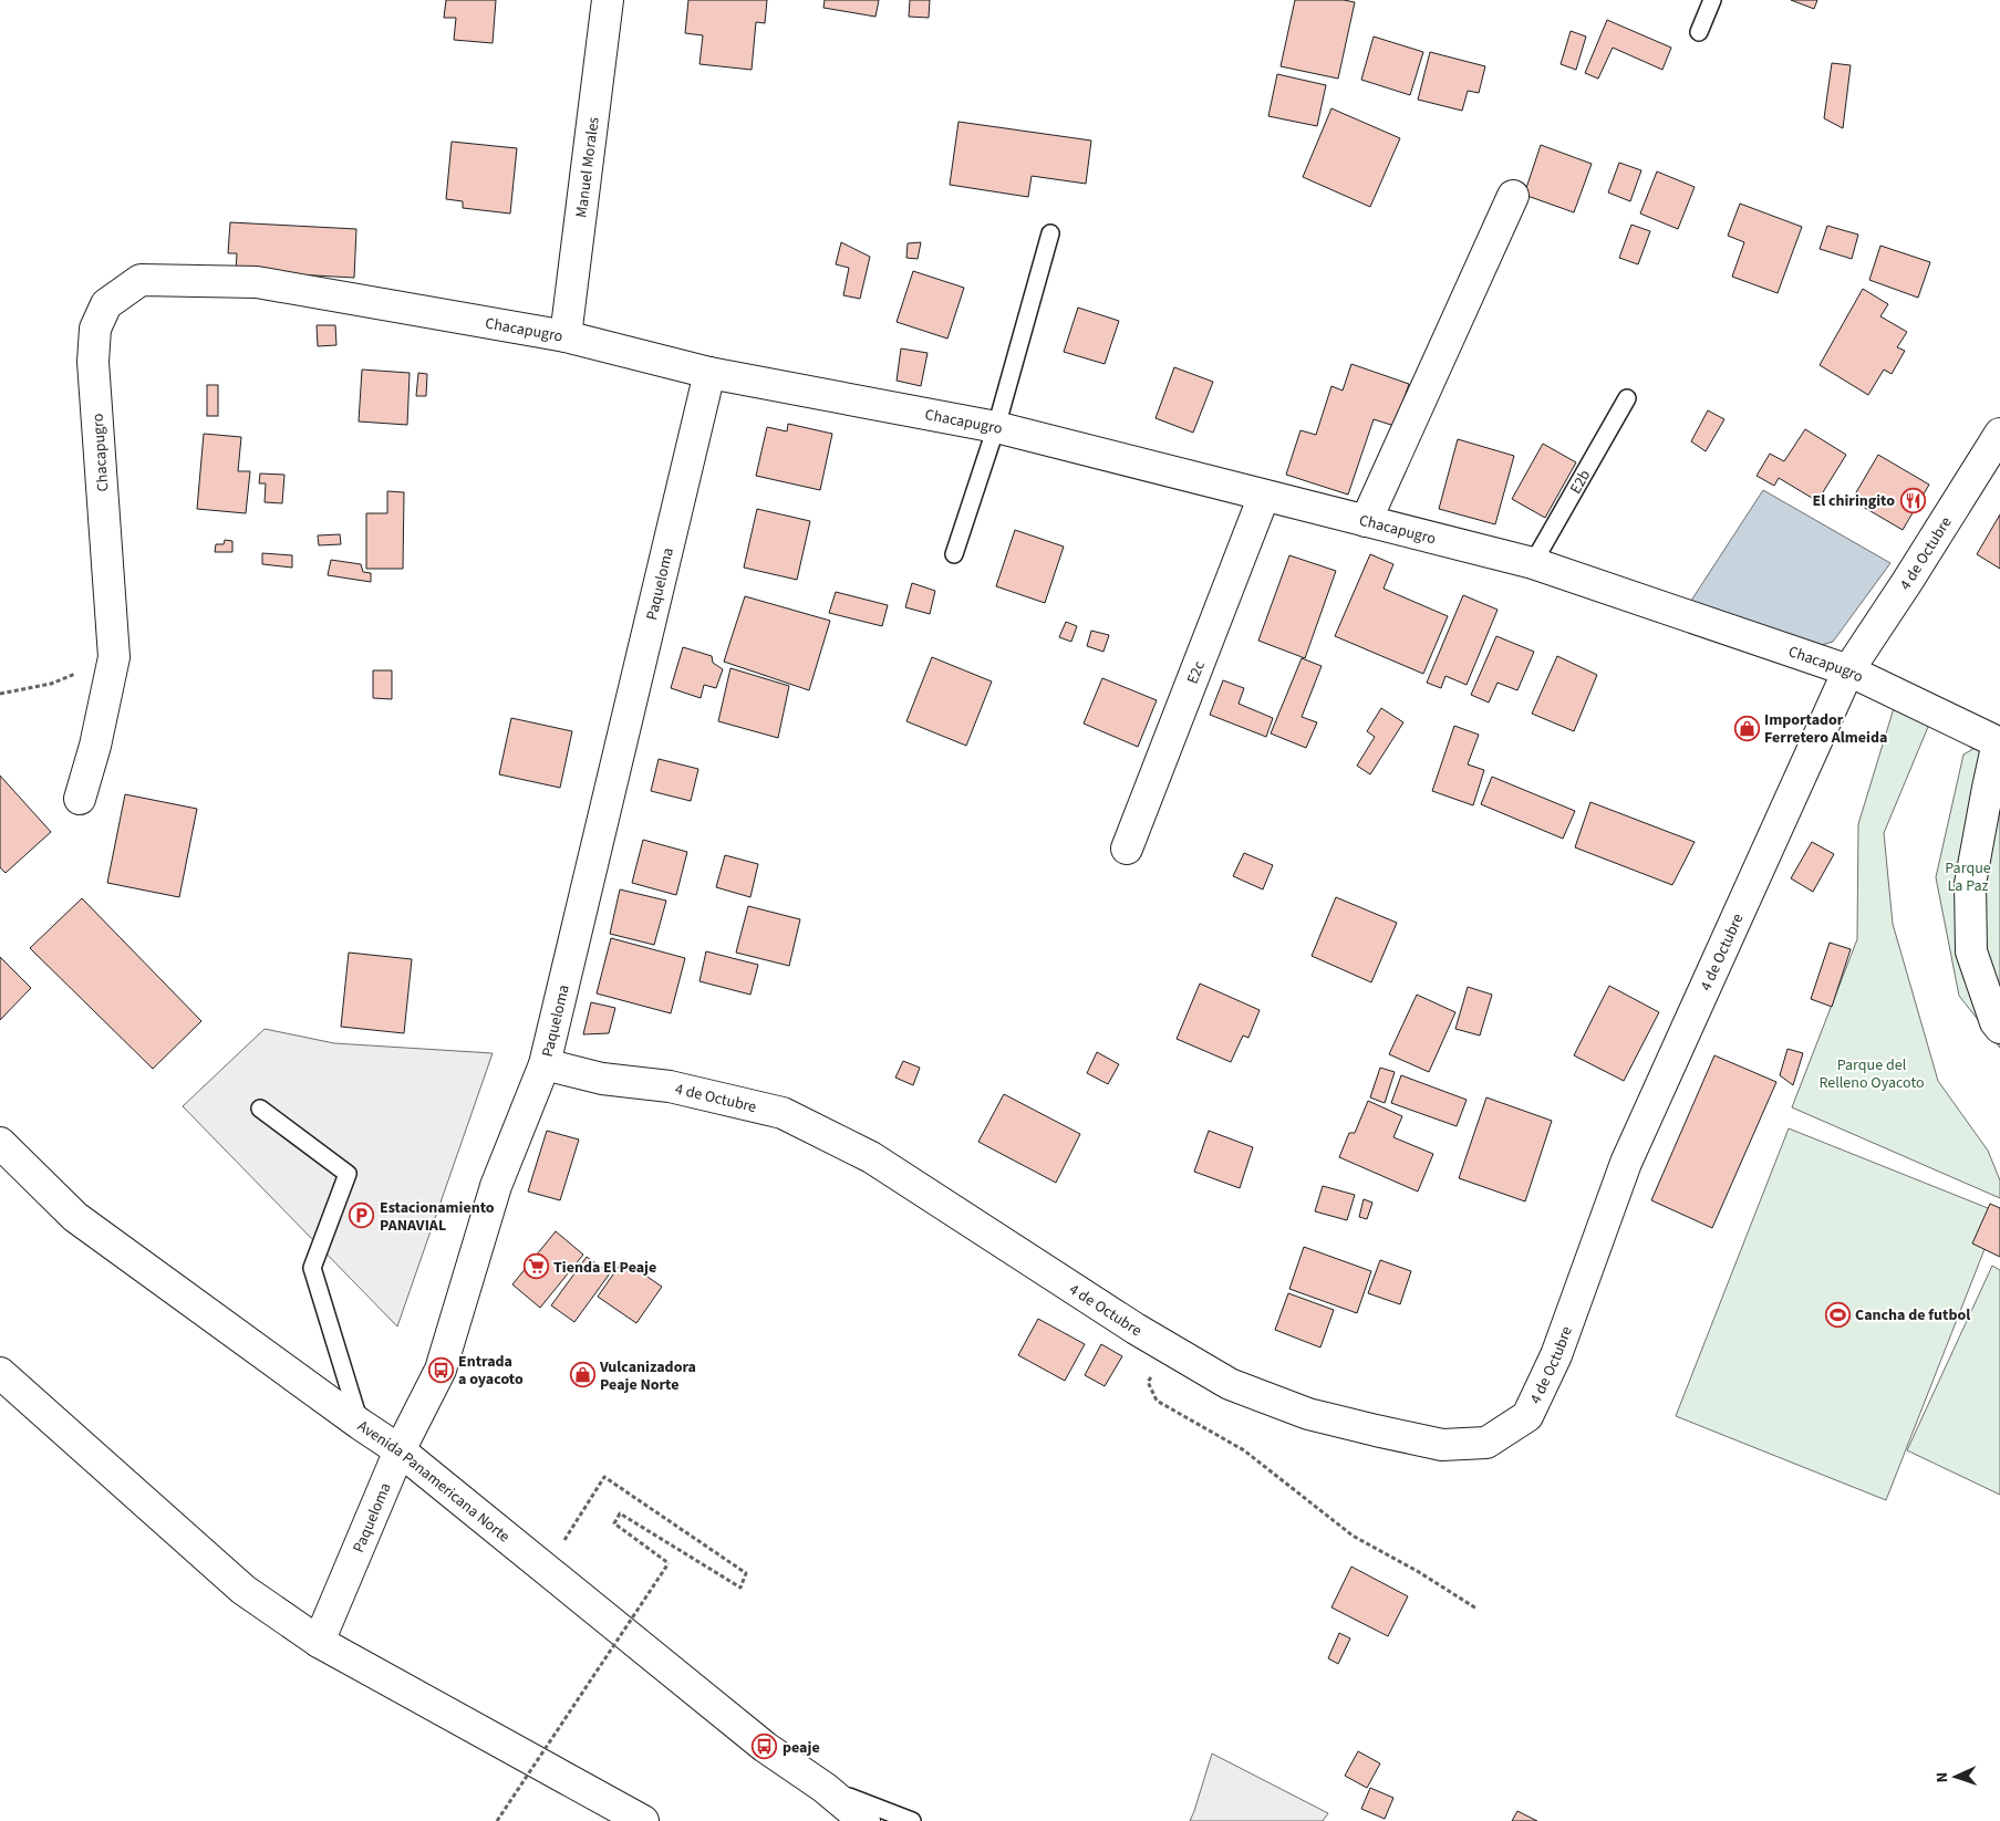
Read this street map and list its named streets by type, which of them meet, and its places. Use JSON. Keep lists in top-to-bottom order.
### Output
{
  "streets": {
    "main road": [
      "Manuel Morales",
      "Chacapugro",
      "4 de Octubre",
      "Paqueloma",
      "E2c",
      "Avenida Panamericana Norte"
    ],
    "lane": ["E2b"]
  },
  "crossings": [
    ["Manuel Morales", "Chacapugro"],
    ["Chacapugro", "E2b"],
    ["Chacapugro", "4 de Octubre"],
    ["Chacapugro", "Paqueloma"],
    ["Chacapugro", "E2c"],
    ["4 de Octubre", "Paqueloma"],
    ["Paqueloma", "Avenida Panamericana Norte"]
  ],
  "parks": ["Parque La Paz", "Parque del Relleno Oyacoto"],
  "places": {
    "restaurant": ["El chiringito"],
    "shop": ["Importador Ferretero Almeida", "Vulcanizadora Peaje Norte"],
    "parking": ["Estacionamiento PANAVIAL"],
    "supermarket": ["Tienda El Peaje"],
    "sports": ["Cancha de futbol"],
    "bus stop": ["Entrada a oyacoto", "peaje"]
  },
  "north": "left"
}
